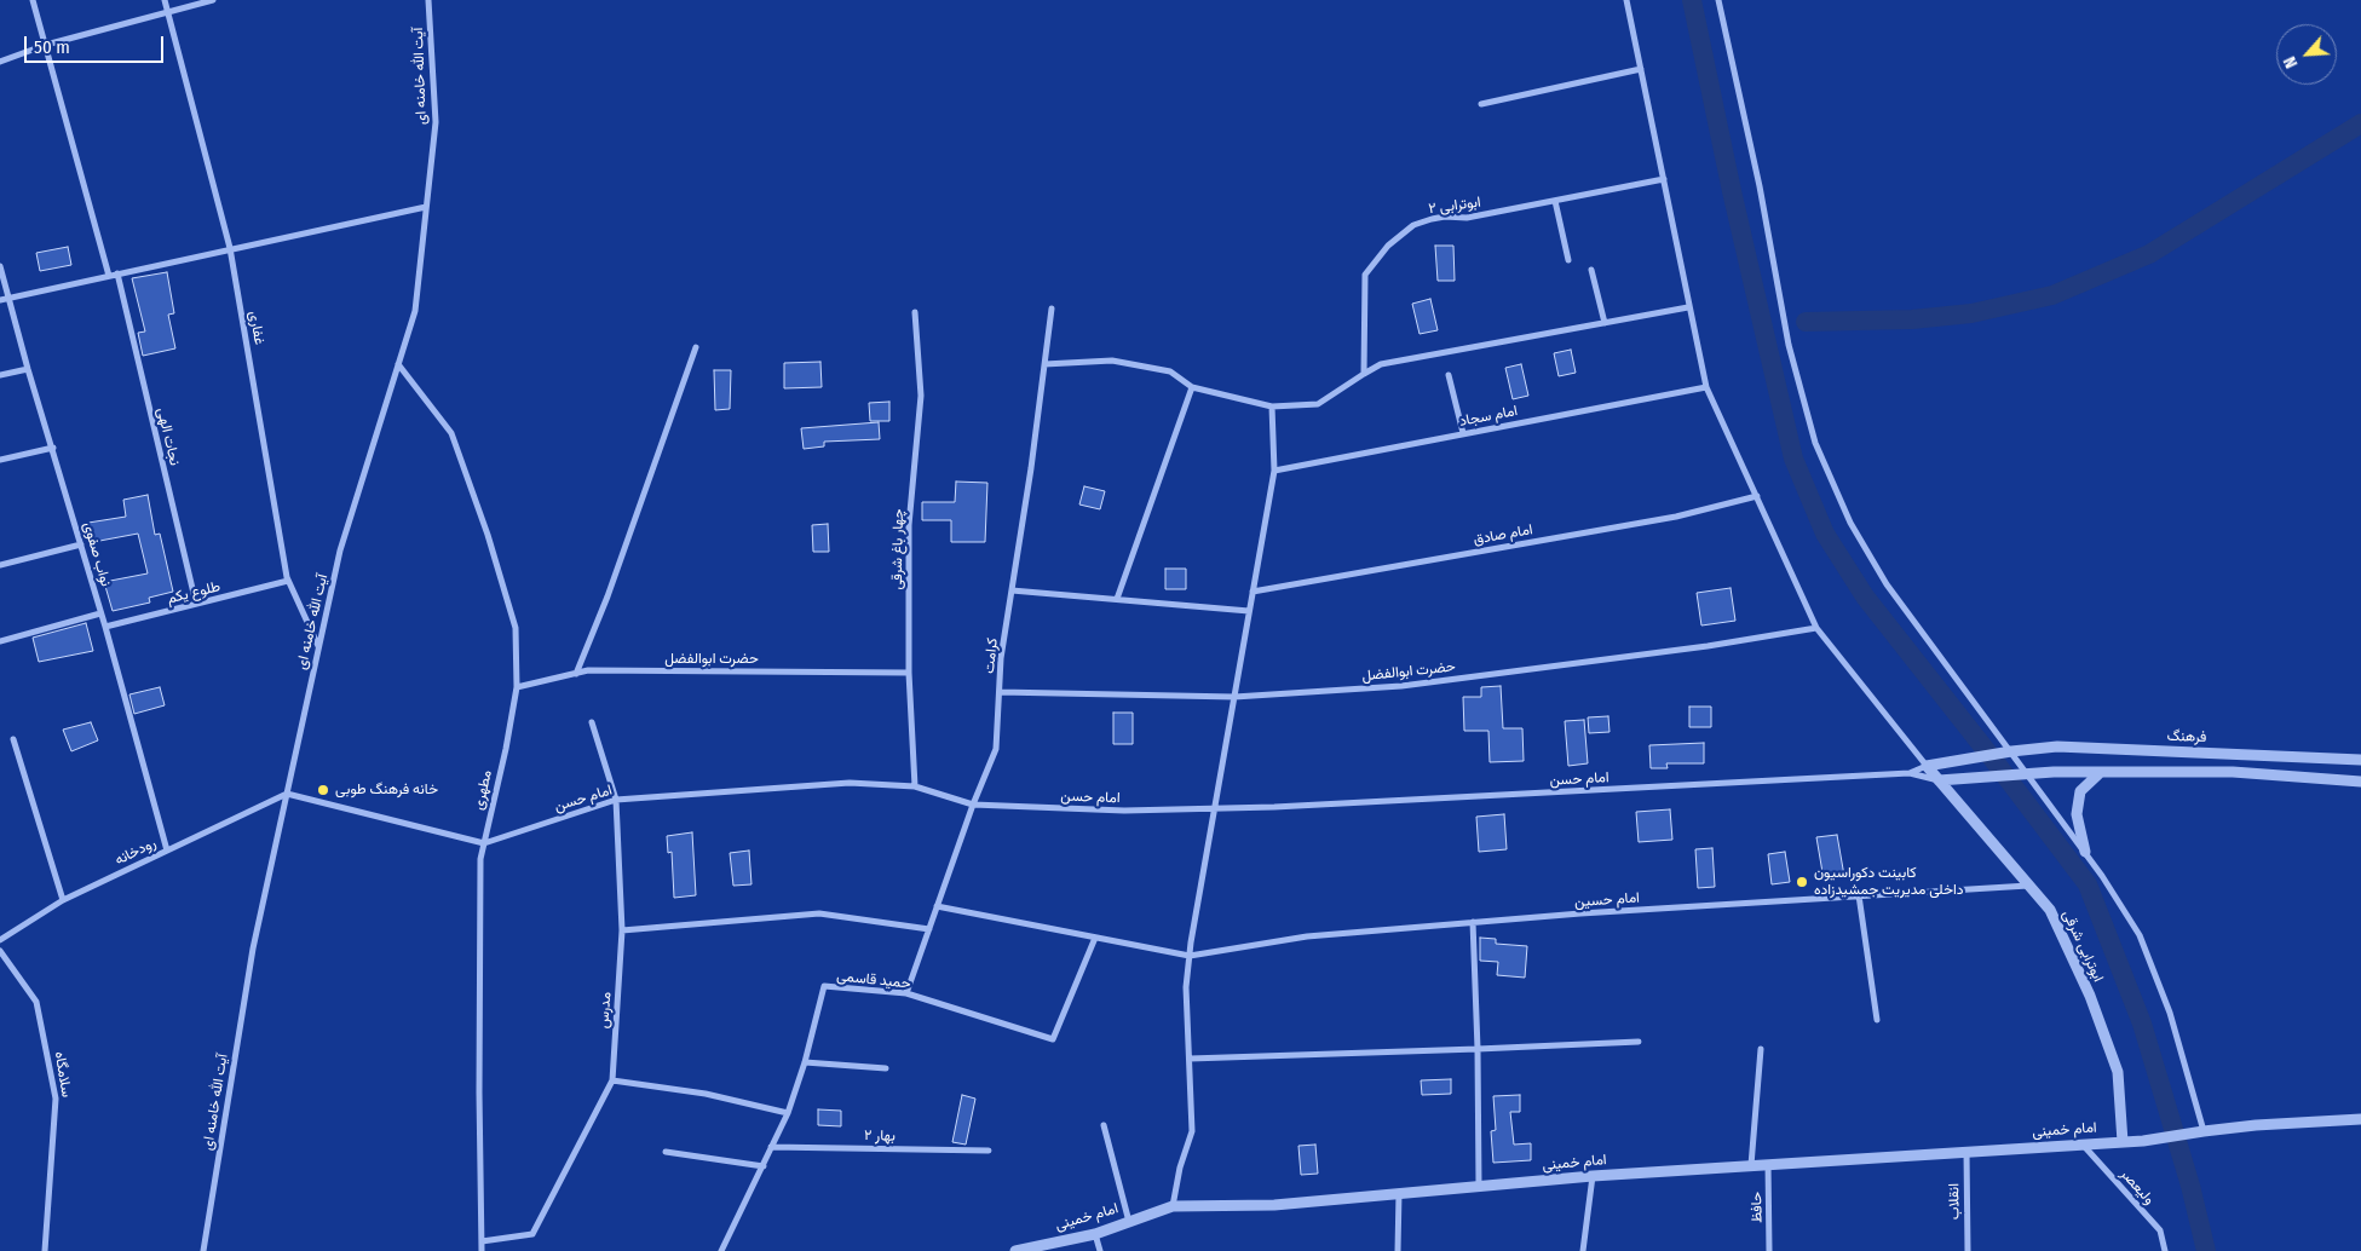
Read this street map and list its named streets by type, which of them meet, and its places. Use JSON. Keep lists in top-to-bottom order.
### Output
{
  "streets": {
    "street": [
      "آیت الله خامنه ای",
      "ابوترابی ۲",
      "غفاری",
      "امام سجاد",
      "نجات الهی",
      "امام صادق",
      "چهار باغ شرقی",
      "نواب صفوی",
      "طلوع یکم",
      "کرامت",
      "حضرت ابوالفضل",
      "فرهنگ",
      "امام حسن",
      "مطهری",
      "رودخانه",
      "امام حسین",
      "ابوترابی شرقی",
      "حمید قاسمی",
      "مدرس",
      "سلامگاه",
      "امام خمینی",
      "بهار ۲",
      "ولیعصر",
      "انقلاب",
      "حافظ"
    ]
  },
  "crossings": [
    ["آیت الله خامنه ای", "غفاری"],
    ["آیت الله خامنه ای", "مطهری"],
    ["آیت الله خامنه ای", "رودخانه"],
    ["غفاری", "طلوع یکم"],
    ["نجات الهی", "طلوع یکم"],
    ["چهار باغ شرقی", "حضرت ابوالفضل"],
    ["چهار باغ شرقی", "امام حسن"],
    ["نواب صفوی", "طلوع یکم"],
    ["نواب صفوی", "رودخانه"],
    ["کرامت", "حضرت ابوالفضل"],
    ["کرامت", "امام حسن"],
    ["کرامت", "حمید قاسمی"],
    ["حضرت ابوالفضل", "مطهری"],
    ["فرهنگ", "امام حسن"],
    ["فرهنگ", "ابوترابی شرقی"],
    ["امام حسن", "مطهری"],
    ["امام حسن", "ابوترابی شرقی"],
    ["امام حسن", "مدرس"],
    ["مطهری", "مدرس"],
    ["امام حسین", "ابوترابی شرقی"],
    ["ابوترابی شرقی", "امام خمینی"],
    ["حمید قاسمی", "بهار ۲"],
    ["امام خمینی", "ولیعصر"],
    ["امام خمینی", "انقلاب"],
    ["امام خمینی", "حافظ"]
  ],
  "places": ["خانه فرهنگ طوبی", "کابینت دکوراسیون داخلی مدیریت جمشیدزاده"],
  "scale_bar": "50 m",
  "north": "bottom left"
}
